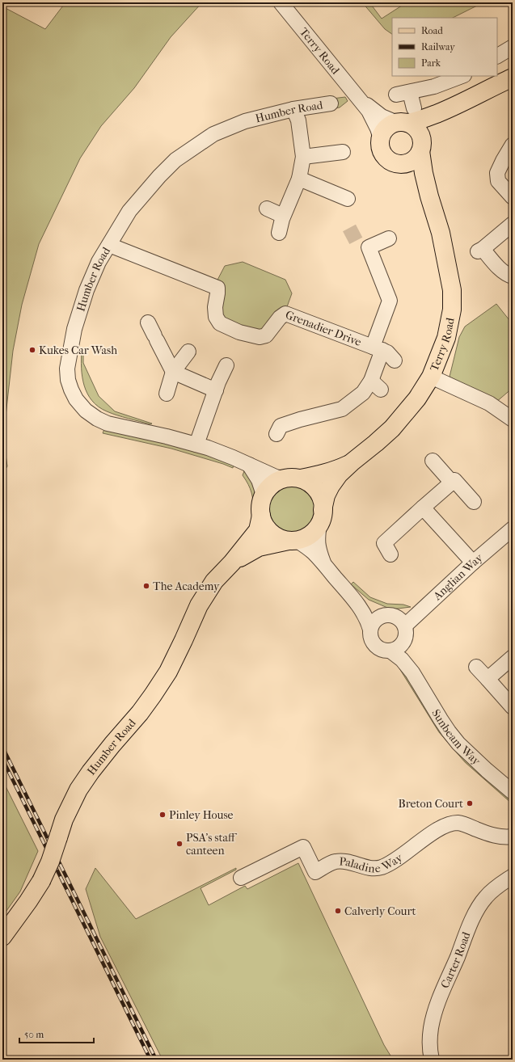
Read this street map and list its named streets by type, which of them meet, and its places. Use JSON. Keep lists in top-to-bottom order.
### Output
{
  "streets": {
    "main road": ["Terry Road", "Humber Road"],
    "street": [
      "Grenadier Drive",
      "Anglian Way",
      "Sunbeam Way",
      "Paladine Way",
      "Carter Road"
    ]
  },
  "crossings": [
    ["Terry Road", "Humber Road"],
    ["Humber Road", "Grenadier Drive"],
    ["Anglian Way", "Sunbeam Way"]
  ],
  "places": [
    "Kukes Car Wash",
    "The Academy",
    "Breton Court",
    "Pinley House",
    "PSA's staff canteen",
    "Calverly Court"
  ],
  "legend": ["Road", "Railway", "Park"],
  "scale_bar": "50 m"
}
